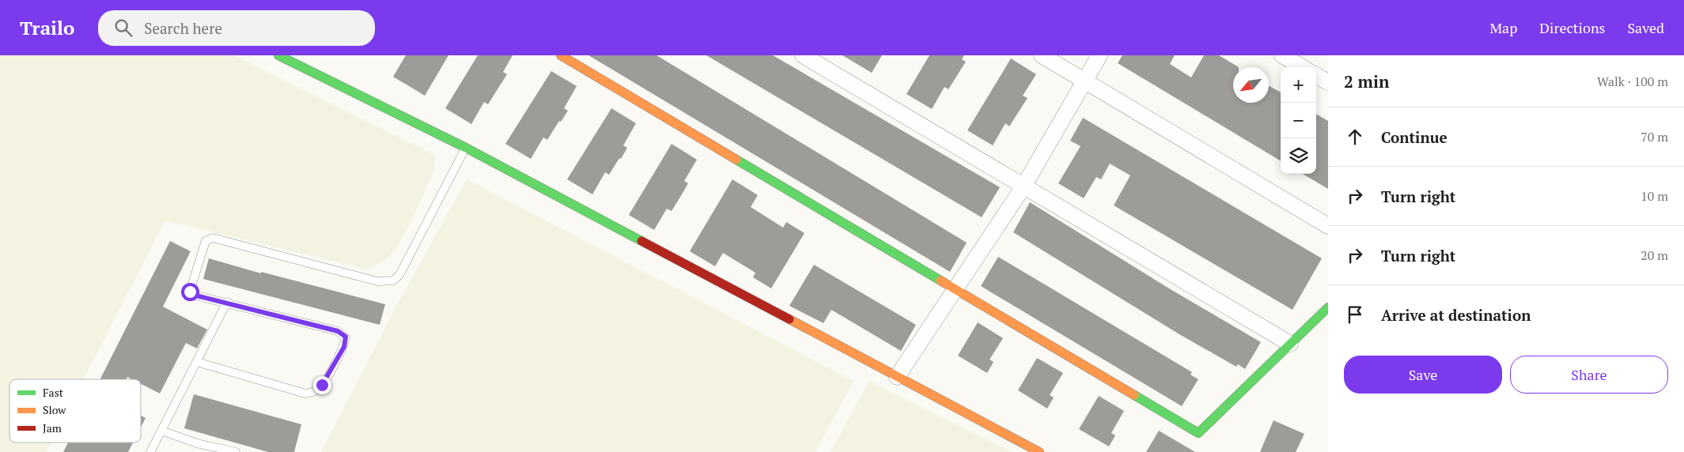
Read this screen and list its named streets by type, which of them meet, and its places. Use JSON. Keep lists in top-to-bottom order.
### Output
{
  "legend": ["Fast", "Slow", "Jam"],
  "north": "bottom left",
  "page": {
    "header": "Trailo",
    "search": "Search here",
    "nav": ["Map", "Directions", "Saved"],
    "heading": ["2 min", "Walk · 100 m"],
    "map_buttons": ["+", "−"],
    "list": [
      ["Continue", "70 m"],
      ["Turn right", "10 m"],
      ["Turn right", "20 m"],
      "Arrive at destination"
    ],
    "buttons": ["Save", "Share"]
  }
}
